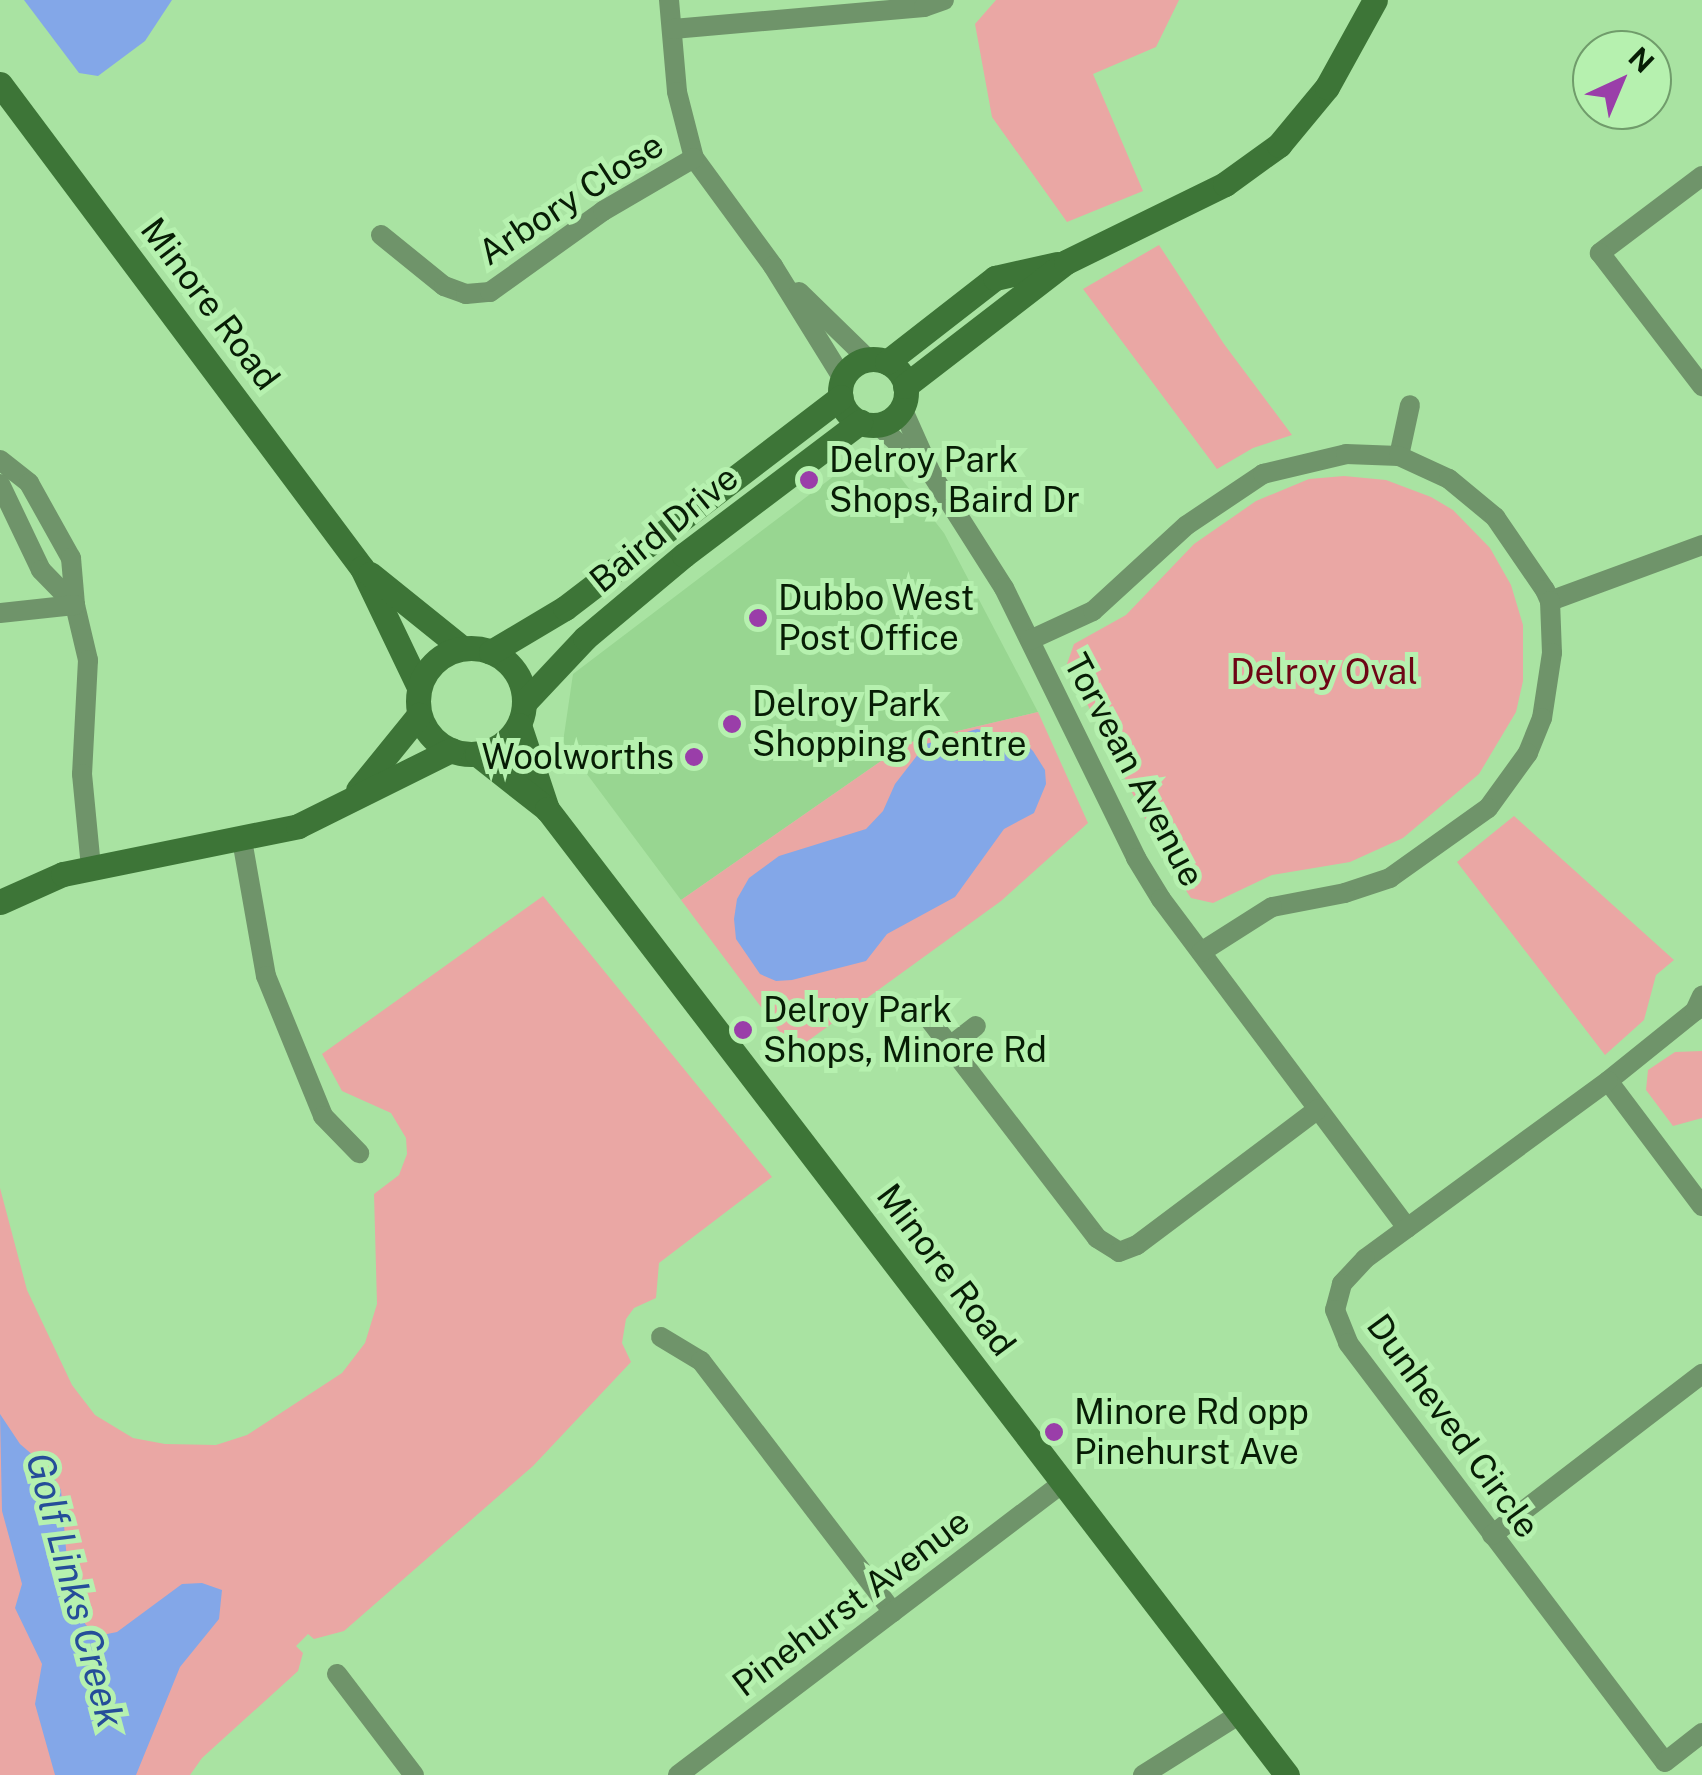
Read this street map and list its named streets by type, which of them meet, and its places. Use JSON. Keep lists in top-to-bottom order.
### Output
{
  "streets": {
    "street": [
      "Arbory Close",
      "Minore Road",
      "Baird Drive",
      "Torvean Avenue",
      "Dunheved Circle",
      "Pinehurst Avenue"
    ]
  },
  "crossings": [
    ["Minore Road", "Baird Drive"],
    ["Minore Road", "Pinehurst Avenue"],
    ["Baird Drive", "Torvean Avenue"],
    ["Torvean Avenue", "Dunheved Circle"]
  ],
  "water": ["Golf Links Creek"],
  "parks": ["Delroy Oval"],
  "places": [
    "Delroy Park Shops, Baird Dr",
    "Dubbo West Post Office",
    "Delroy Park Shopping Centre",
    "Woolworths",
    "Delroy Park Shops, Minore Rd",
    "Minore Rd opp Pinehurst Ave"
  ],
  "north": "top right"
}
